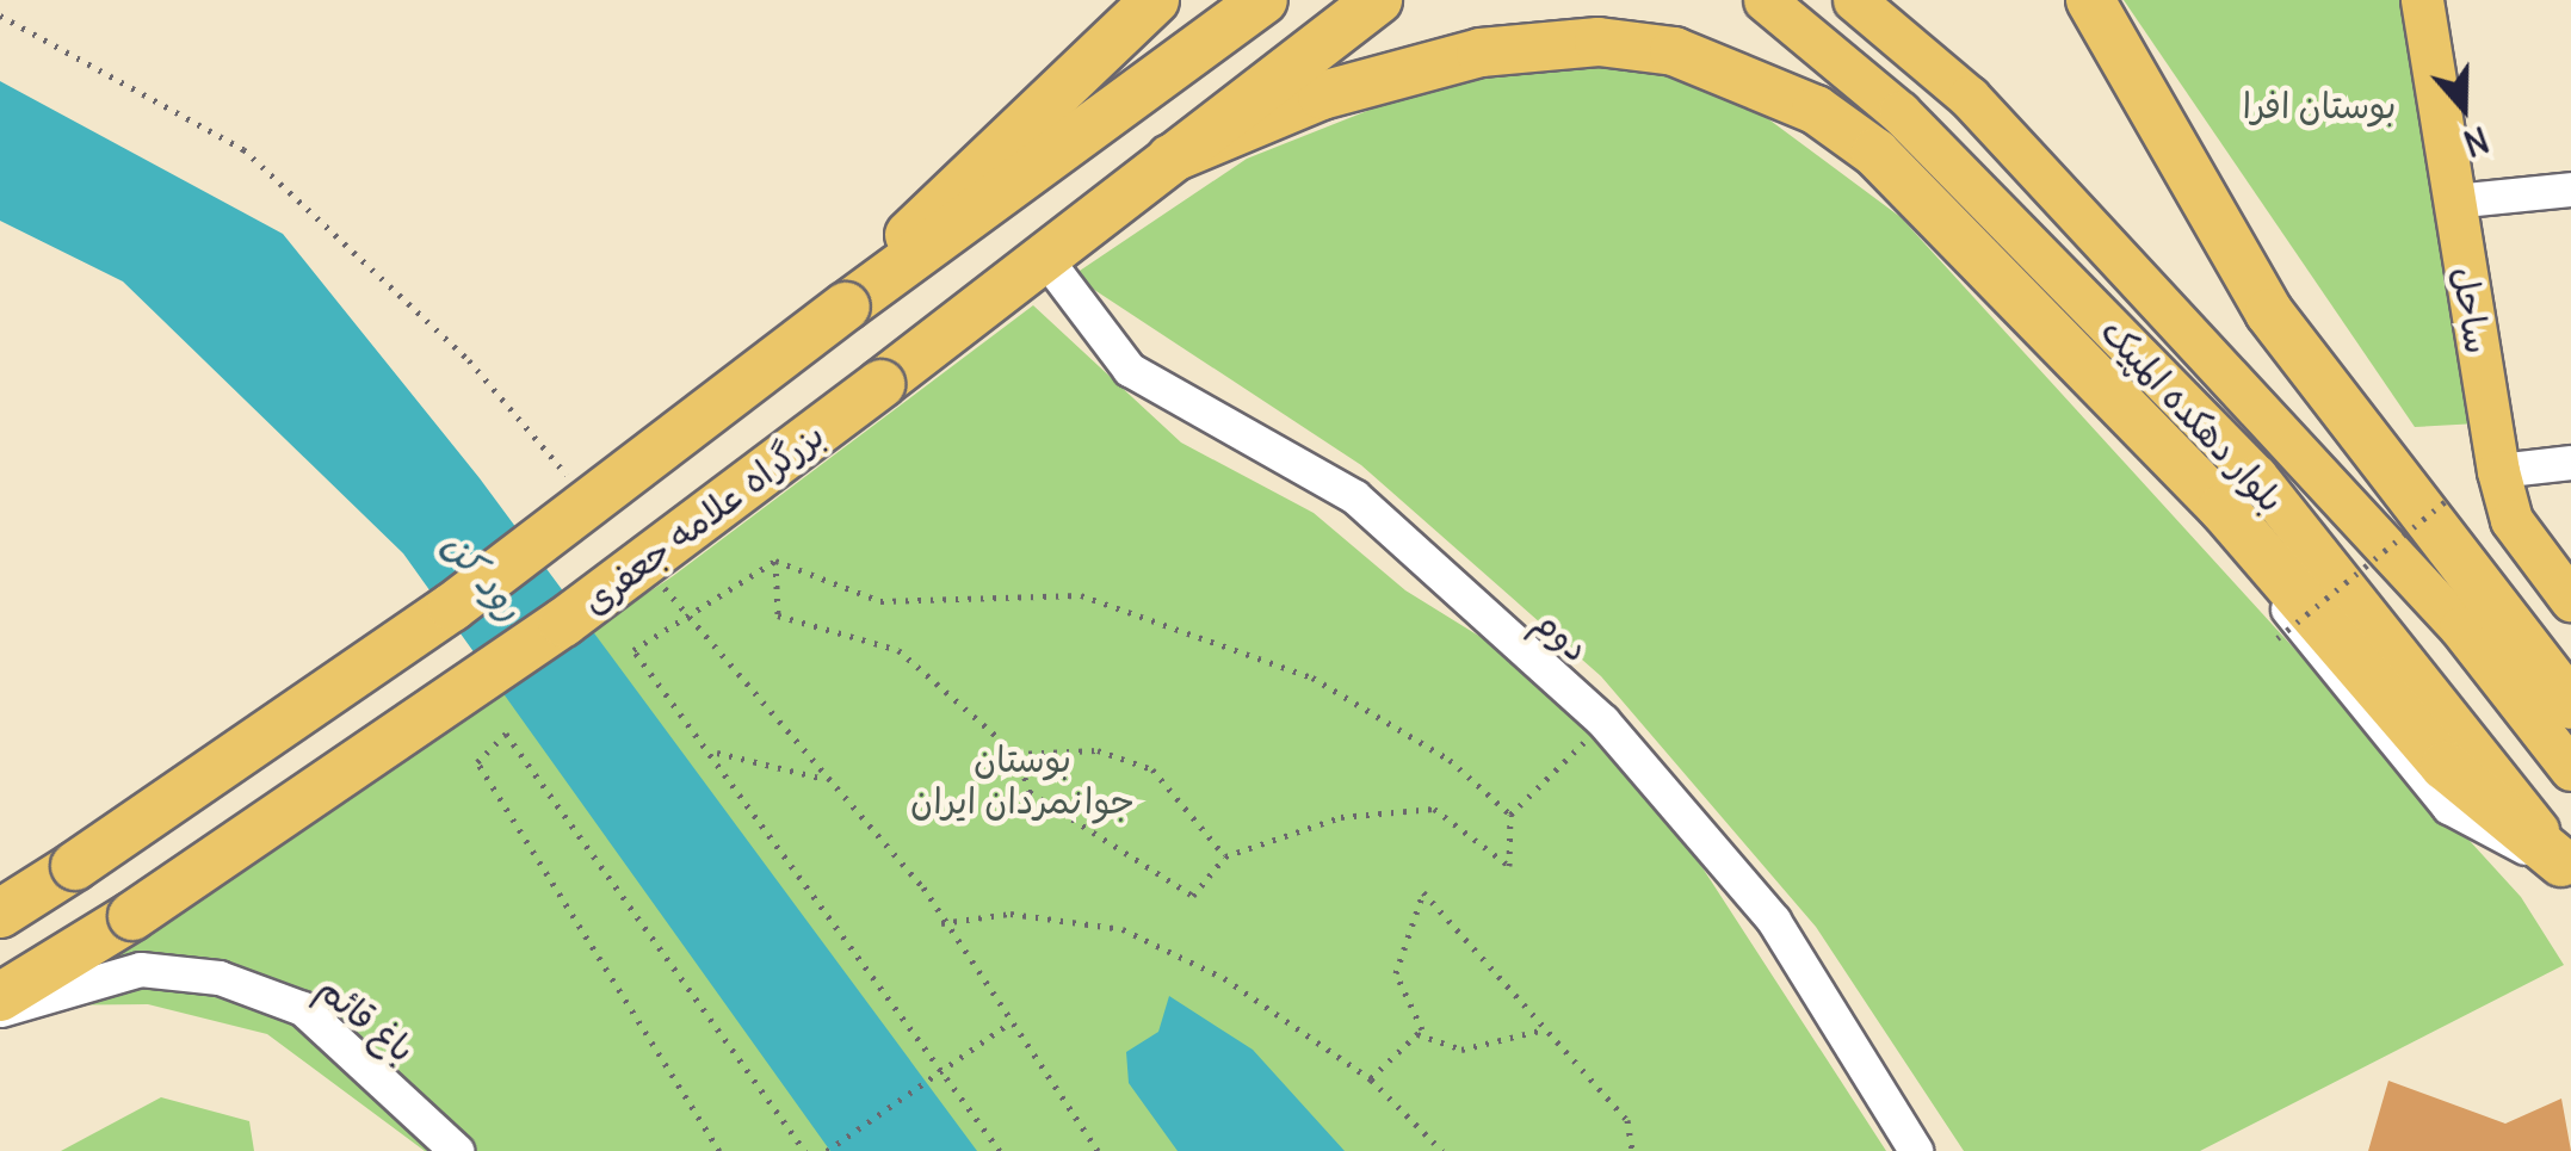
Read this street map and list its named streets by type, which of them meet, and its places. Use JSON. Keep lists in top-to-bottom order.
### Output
{
  "streets": {
    "highway": ["بزرگراه علامه جعفری"],
    "main road": ["ساحل", "بلوار دهکده المپیک"],
    "street": ["دوم", "باغ قائم"]
  },
  "water": ["رود کن"],
  "parks": ["بوستان افرا", "بوستان جوانمردان ایران"],
  "north": "bottom"
}
